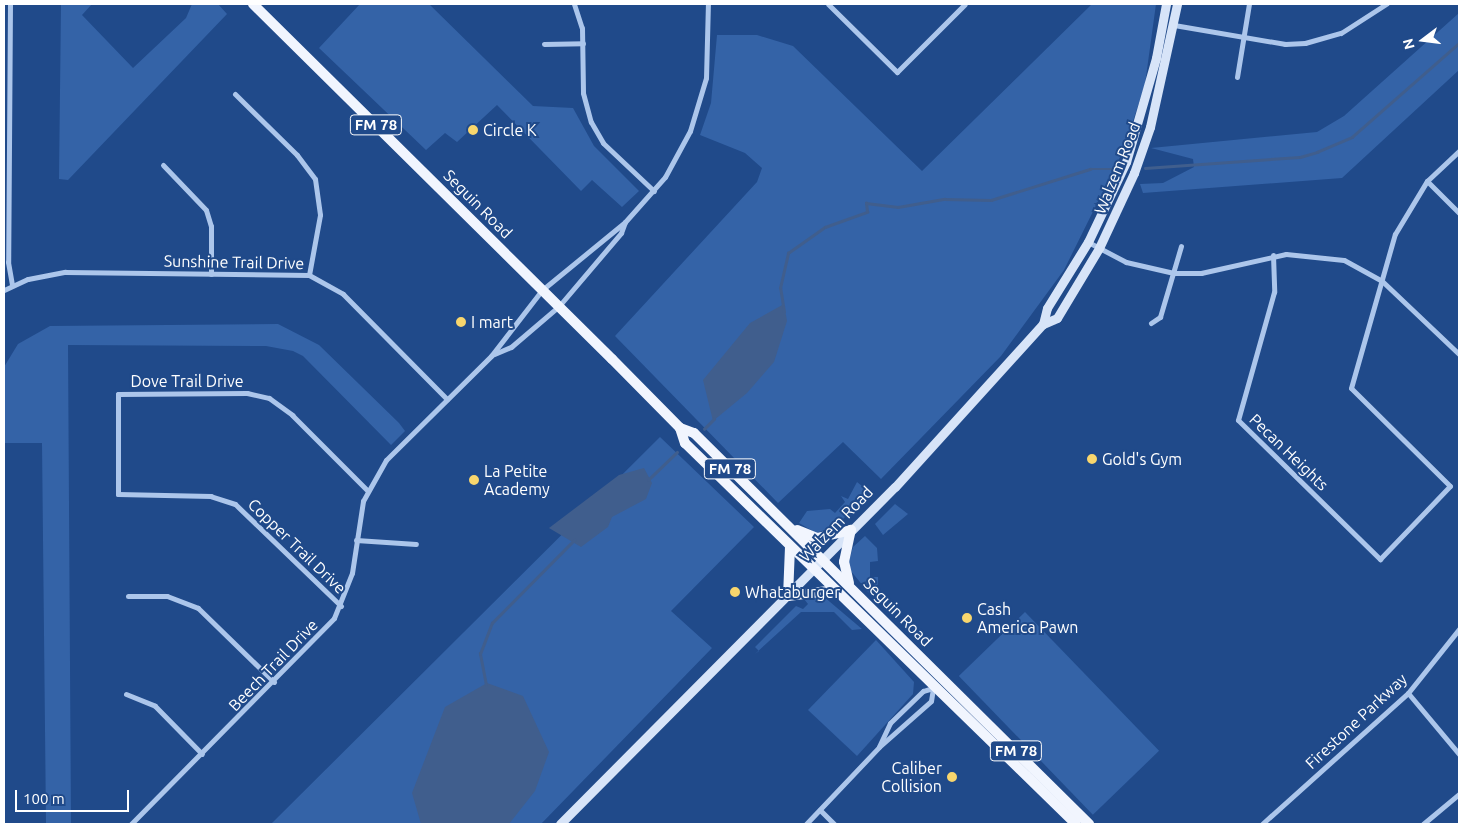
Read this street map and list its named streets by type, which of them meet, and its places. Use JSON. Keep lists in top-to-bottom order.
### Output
{
  "streets": {
    "main road": ["FM 78", "Seguin Road"],
    "street": [
      "Walzem Road",
      "Sunshine Trail Drive",
      "Dove Trail Drive",
      "Pecan Heights",
      "Copper Trail Drive",
      "Beech Trail Drive",
      "Firestone Parkway"
    ]
  },
  "crossings": [
    ["Walzem Road", "Seguin Road"],
    ["Seguin Road", "Beech Trail Drive"],
    ["Sunshine Trail Drive", "Beech Trail Drive"],
    ["Dove Trail Drive", "Copper Trail Drive"],
    ["Dove Trail Drive", "Beech Trail Drive"],
    ["Copper Trail Drive", "Beech Trail Drive"]
  ],
  "places": [
    "Circle K",
    "I mart",
    "Gold's Gym",
    "La Petite Academy",
    "Whataburger",
    "Cash America Pawn",
    "Caliber Collision"
  ],
  "scale_bar": "100 m",
  "north": "left"
}
